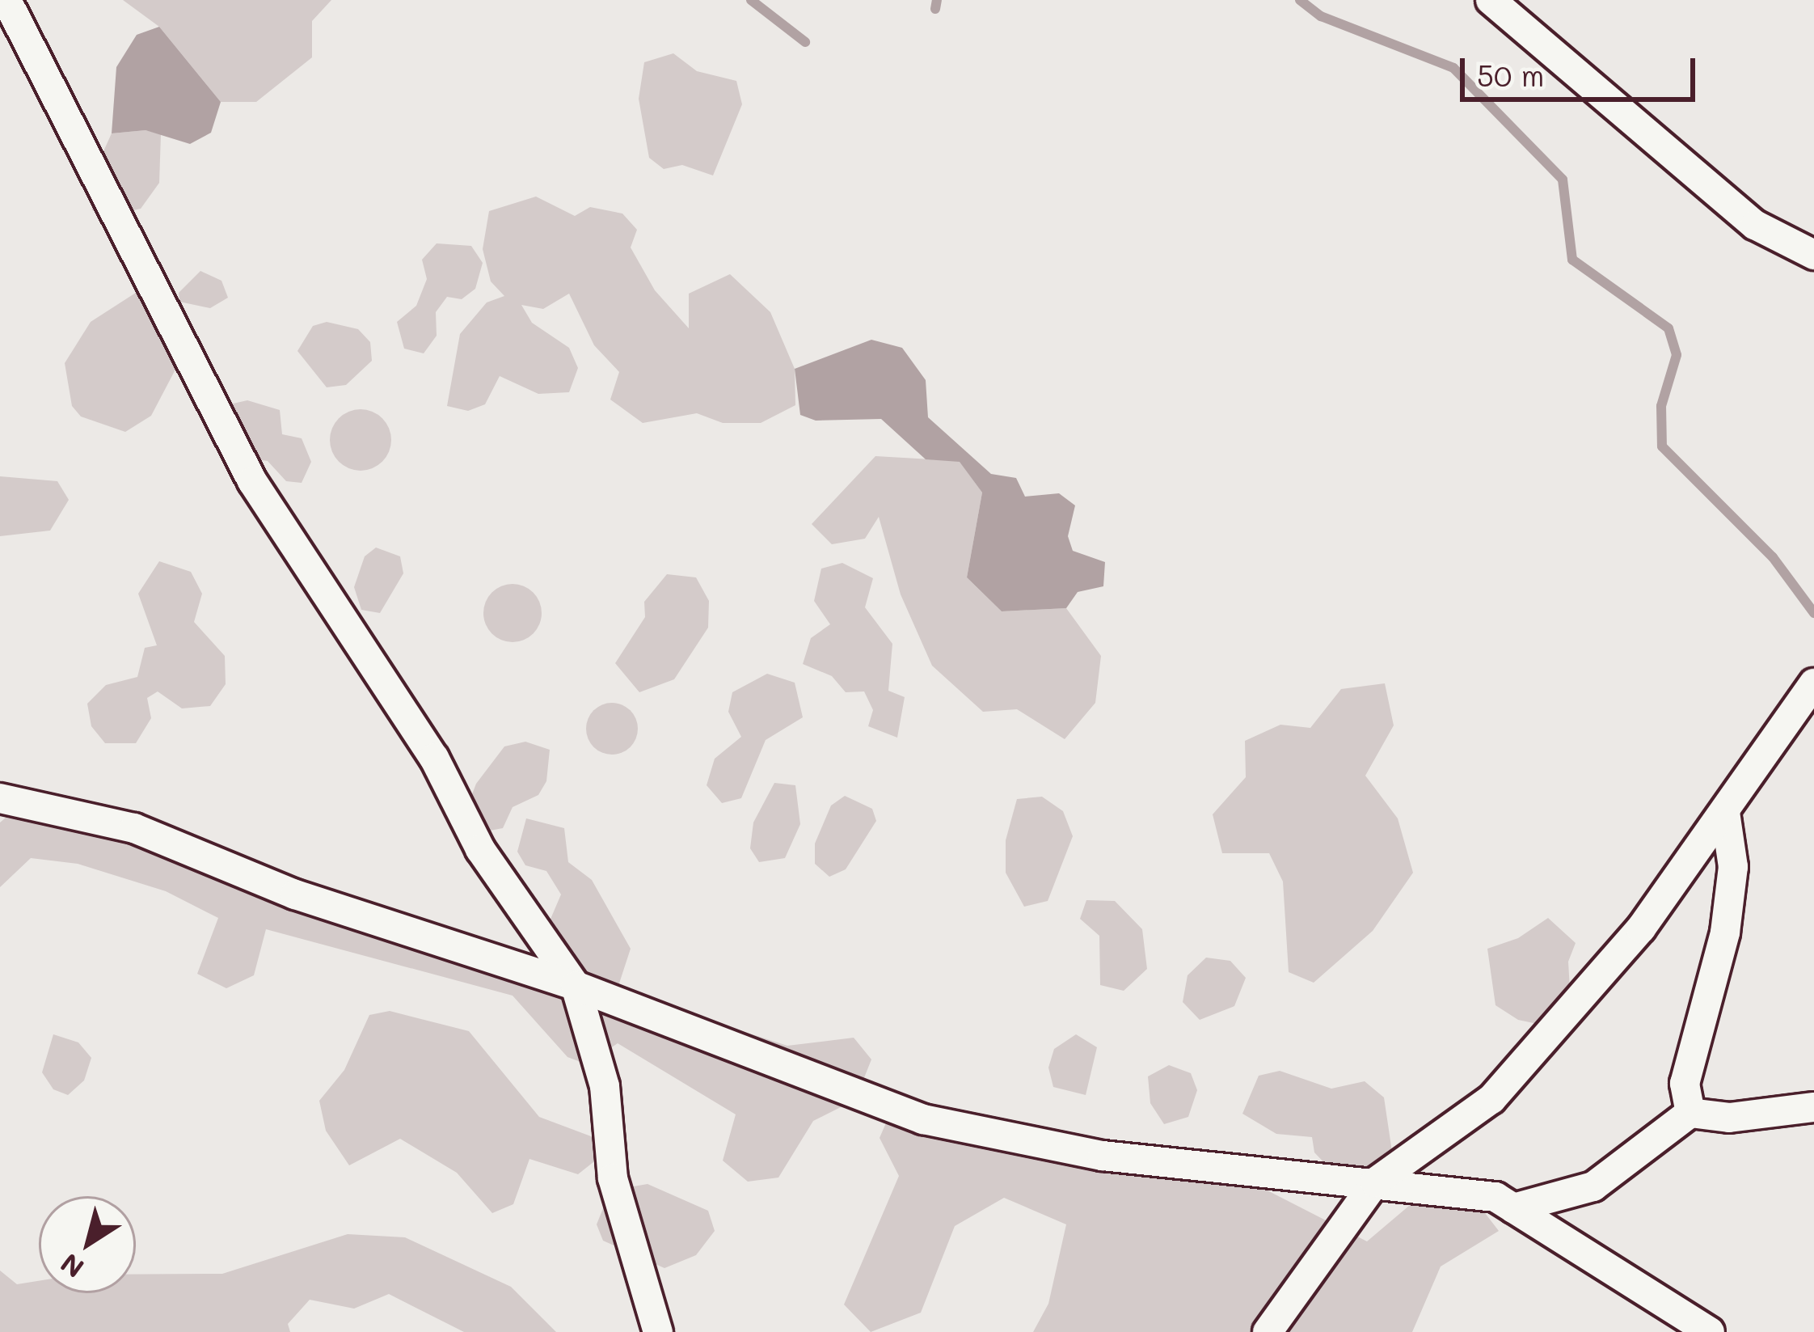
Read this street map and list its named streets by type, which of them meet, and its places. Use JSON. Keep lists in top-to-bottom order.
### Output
{
  "scale_bar": "50 m",
  "north": "bottom left"
}
